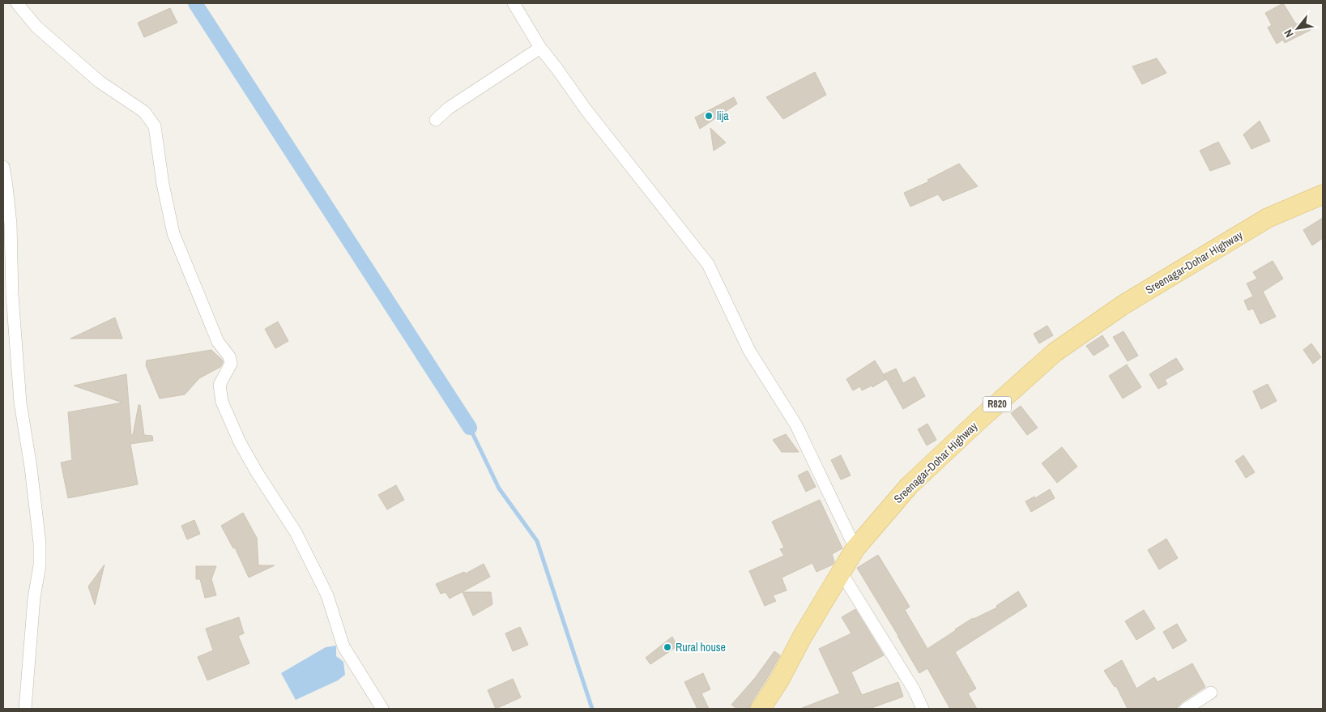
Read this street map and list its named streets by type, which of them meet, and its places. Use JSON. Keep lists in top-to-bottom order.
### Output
{
  "streets": {
    "main road": ["Sreenagar-Dohar Highway", "R820"]
  },
  "places": ["lija", "Rural house"],
  "north": "bottom left"
}
